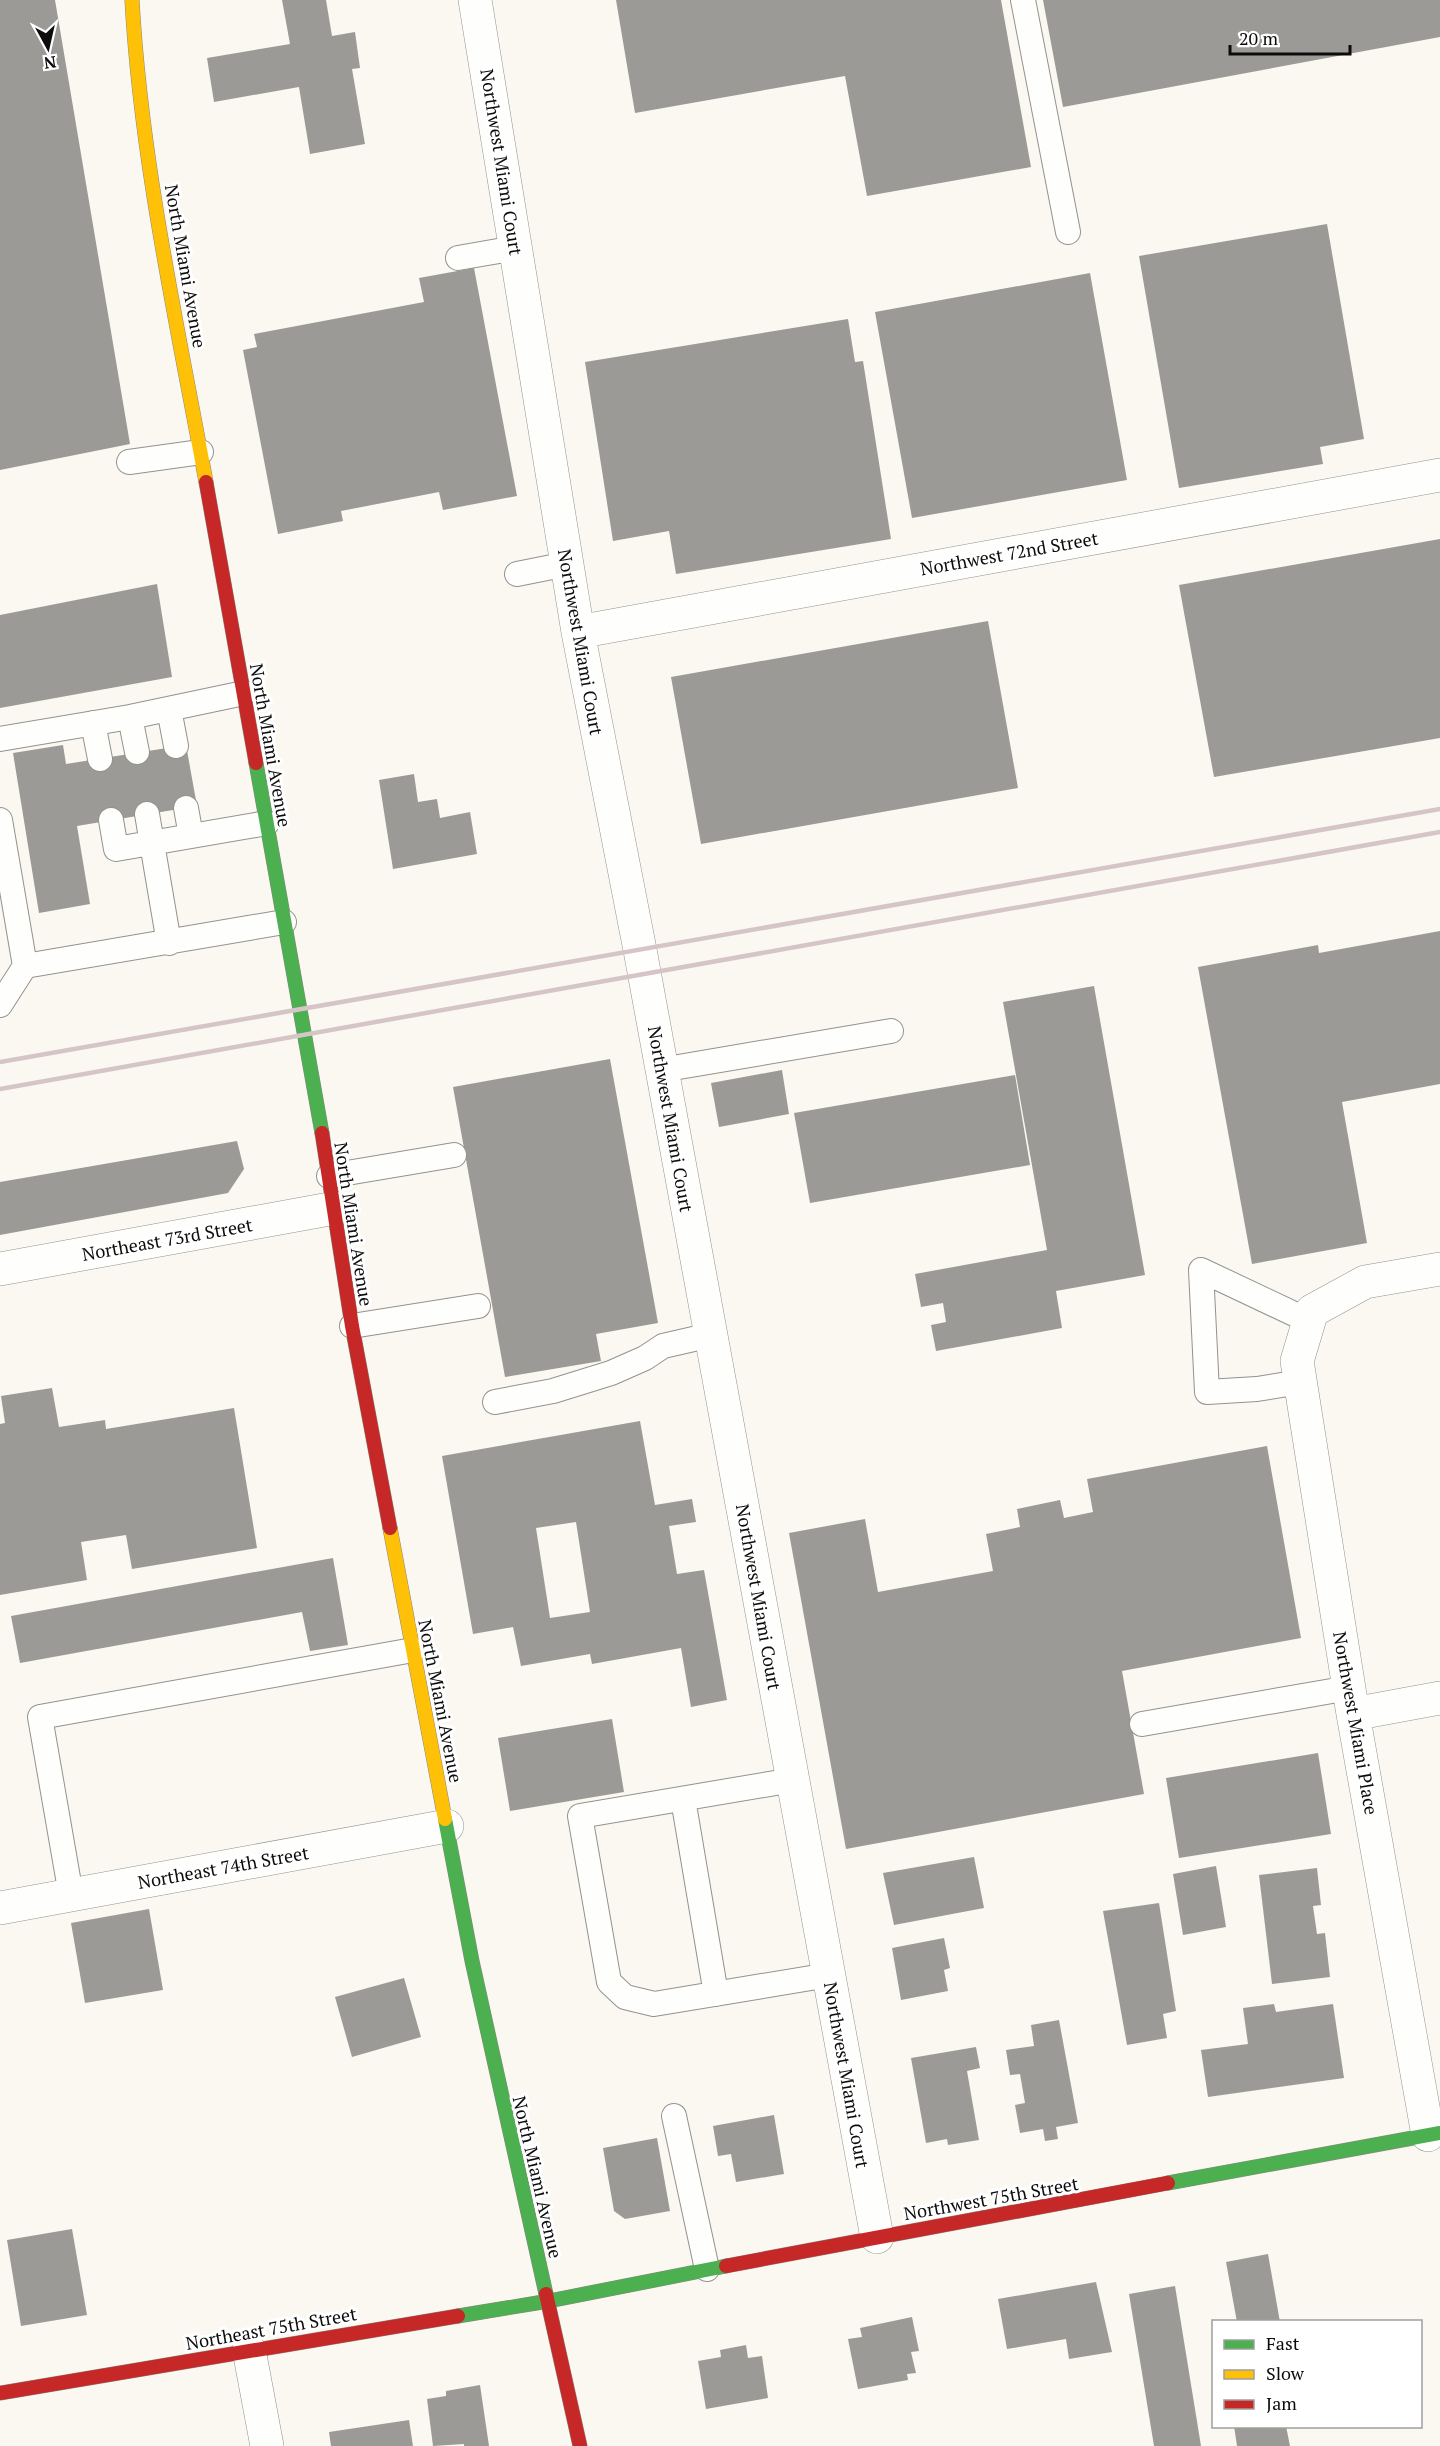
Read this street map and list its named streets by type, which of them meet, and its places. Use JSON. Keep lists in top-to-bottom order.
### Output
{
  "streets": {
    "main road": ["North Miami Avenue", "Northwest 75th Street", "Northeast 75th Street"],
    "street": [
      "Northwest Miami Court",
      "Northwest 72nd Street",
      "Northeast 73rd Street",
      "Northwest Miami Place",
      "Northeast 74th Street"
    ]
  },
  "crossings": [
    ["Northwest Miami Court", "Northwest 72nd Street"],
    ["Northwest Miami Court", "Northwest 75th Street"],
    ["North Miami Avenue", "Northeast 73rd Street"],
    ["North Miami Avenue", "Northeast 74th Street"],
    ["North Miami Avenue", "Northwest 75th Street"],
    ["North Miami Avenue", "Northeast 75th Street"],
    ["Northwest Miami Place", "Northwest 75th Street"],
    ["Northwest 75th Street", "Northeast 75th Street"]
  ],
  "legend": ["Fast", "Slow", "Jam"],
  "scale_bar": "20 m",
  "north": "bottom"
}
